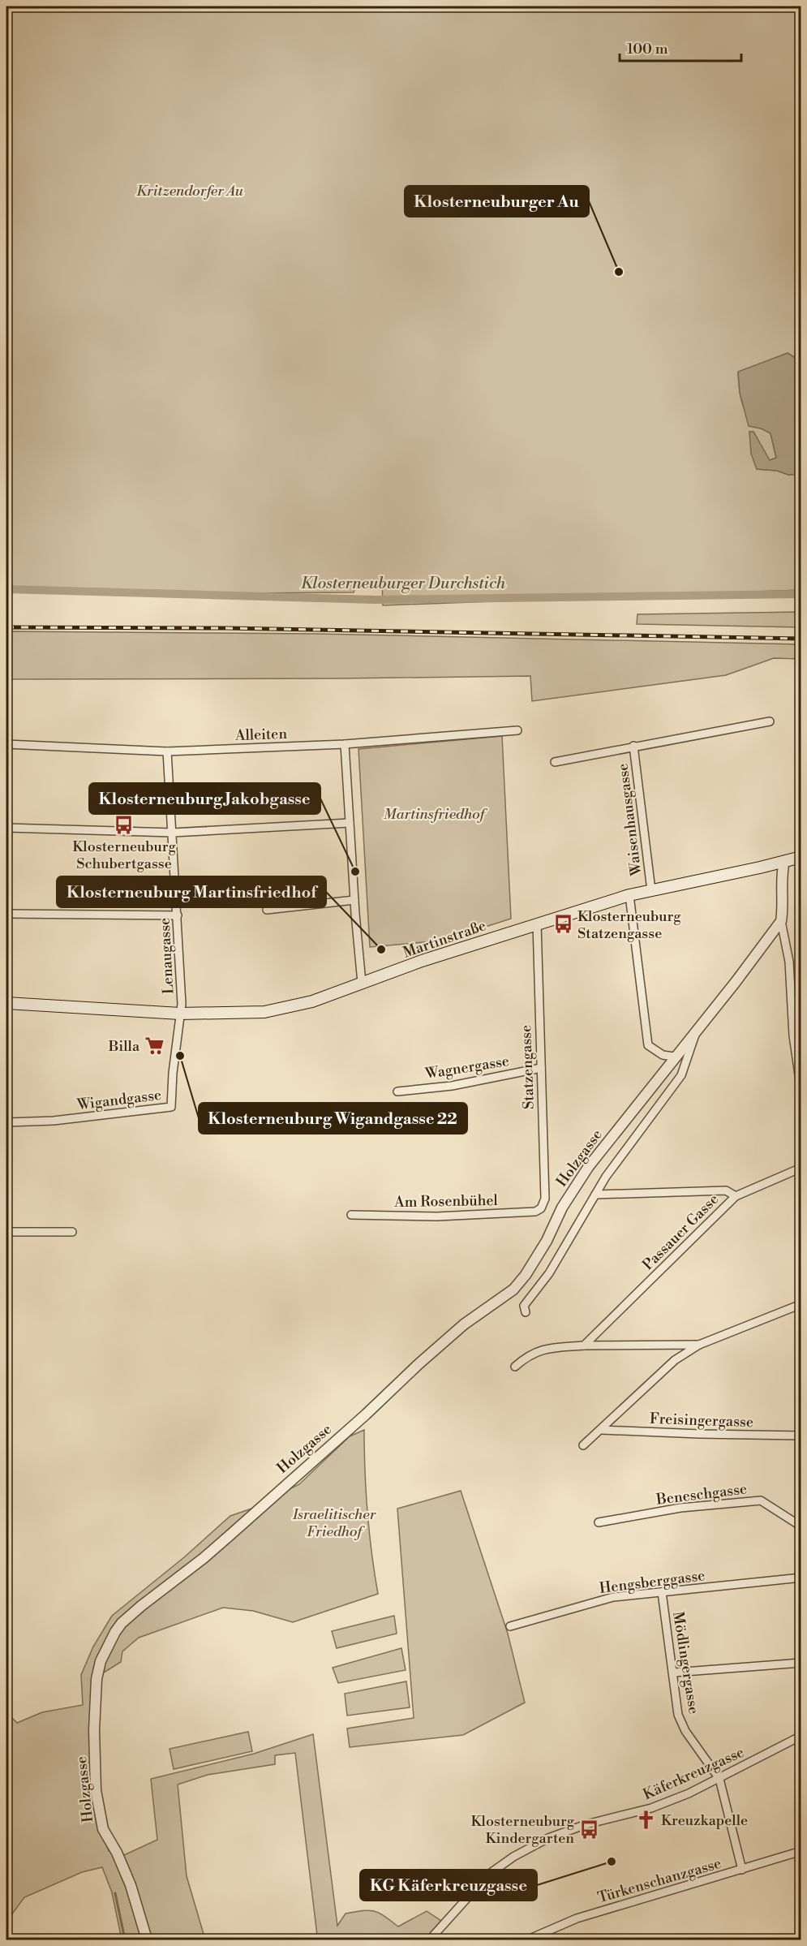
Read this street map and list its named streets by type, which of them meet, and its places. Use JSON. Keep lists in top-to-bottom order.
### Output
{
  "streets": {
    "main road": ["Martinstraße"],
    "street": [
      "Alleiten",
      "Waisenhausgasse",
      "Lenaugasse",
      "Wagnergasse",
      "Statzengasse",
      "Wigandgasse",
      "Holzgasse",
      "Am Rosenbühel",
      "Passauer Gasse",
      "Freisingergasse",
      "Beneschgasse",
      "Hengsberggasse",
      "Mödlingergasse",
      "Käferkreuzgasse",
      "Türkenschanzgasse"
    ]
  },
  "crossings": [
    ["Alleiten", "Lenaugasse"],
    ["Waisenhausgasse", "Martinstraße"],
    ["Martinstraße", "Lenaugasse"],
    ["Martinstraße", "Statzengasse"],
    ["Martinstraße", "Wigandgasse"],
    ["Lenaugasse", "Wigandgasse"],
    ["Wagnergasse", "Statzengasse"],
    ["Statzengasse", "Am Rosenbühel"],
    ["Holzgasse", "Passauer Gasse"],
    ["Hengsberggasse", "Mödlingergasse"],
    ["Mödlingergasse", "Käferkreuzgasse"],
    ["Mödlingergasse", "Türkenschanzgasse"]
  ],
  "water": ["Klosterneuburger Durchstich"],
  "parks": ["Kritzendorfer Au", "Martinsfriedhof", "Israelitischer Friedhof"],
  "places": {
    "other": [
      "Klosterneuburger Au",
      "Klosterneuburg Jakobgasse",
      "Klosterneuburg Martinsfriedhof",
      "Klosterneuburg Wigandgasse 22",
      "KG Käferkreuzgasse"
    ],
    "bus stop": ["Klosterneuburg Schubertgasse", "Klosterneuburg Statzengasse", "Klosterneuburg Kindergarten"],
    "supermarket": ["Billa"],
    "church": ["Kreuzkapelle"]
  },
  "scale_bar": "100 m"
}
